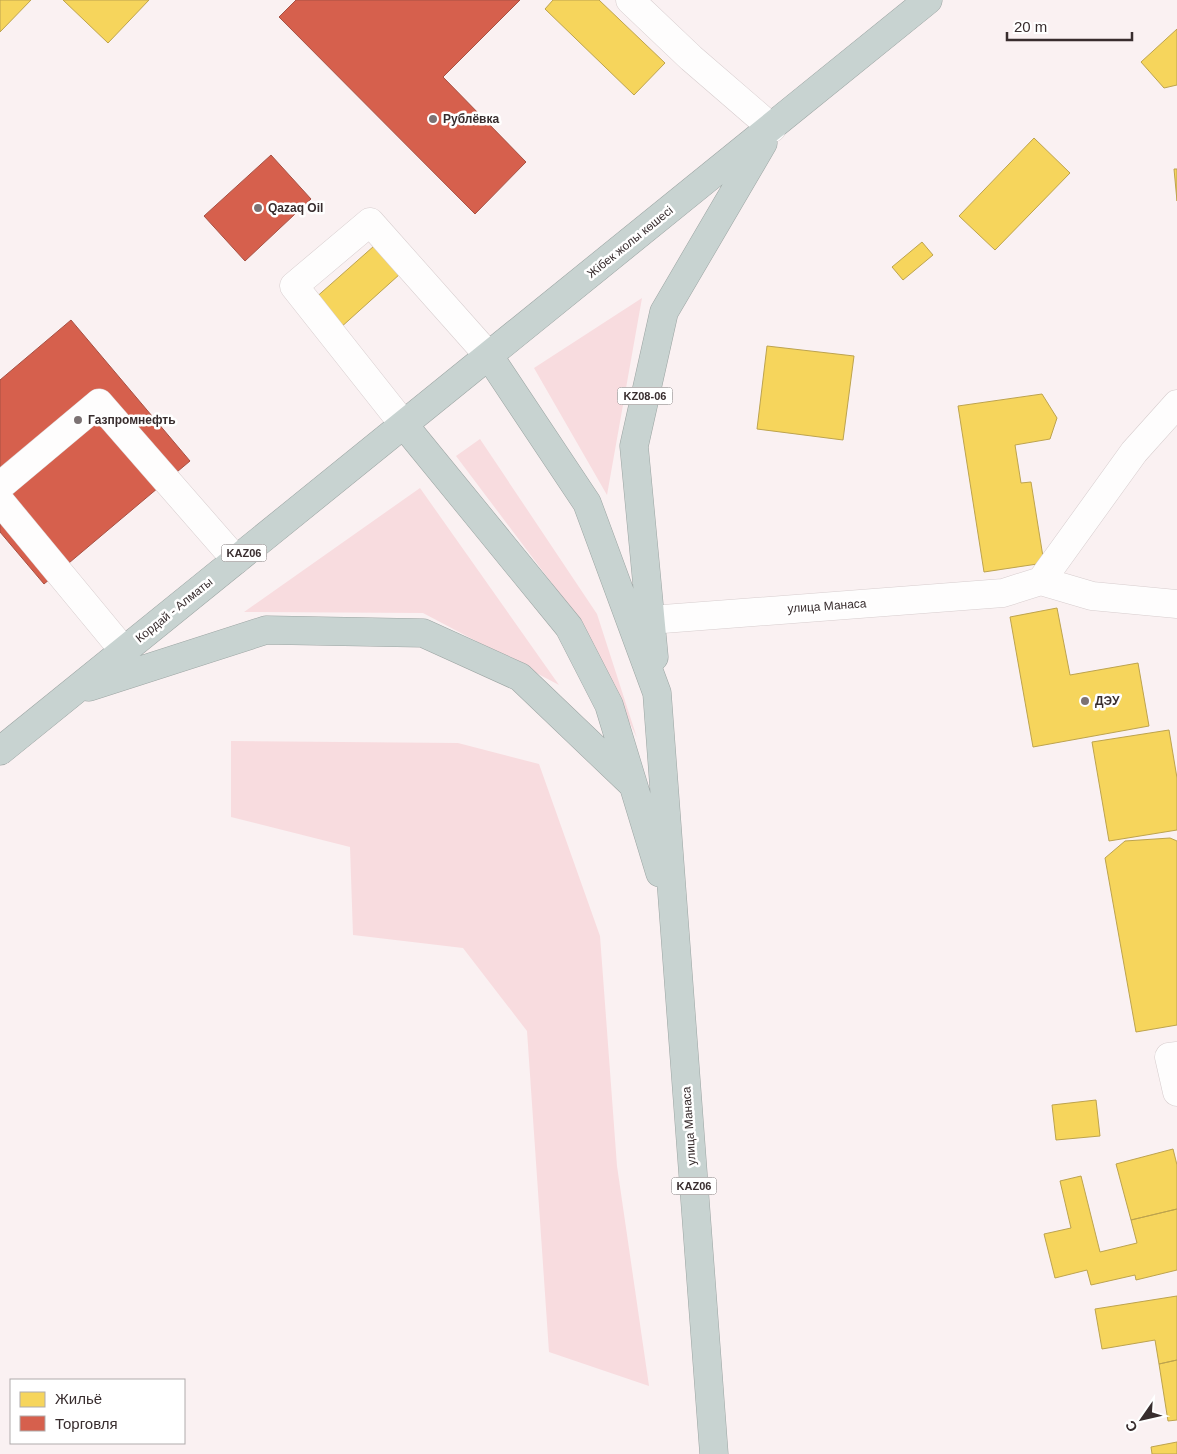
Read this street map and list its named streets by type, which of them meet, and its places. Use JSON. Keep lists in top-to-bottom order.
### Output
{
  "streets": {
    "highway": [
      "Жібек жолы көшесі",
      "KZ08-06",
      "KAZ06",
      "улица Манаса",
      "Кордай - Алматы"
    ]
  },
  "crossings": [
    ["Жібек жолы көшесі", "KZ08-06"],
    ["Жібек жолы көшесі", "KAZ06"],
    ["Жібек жолы көшесі", "Кордай - Алматы"],
    ["KZ08-06", "KAZ06"],
    ["KZ08-06", "улица Манаса"],
    ["KAZ06", "улица Манаса"],
    ["KAZ06", "Кордай - Алматы"]
  ],
  "places": [
    "Рублёвка",
    "Qazaq Oil",
    "Газпромнефть",
    "ДЭУ"
  ],
  "legend": ["Жильё", "Торговля"],
  "scale_bar": "20 m",
  "north": "bottom left"
}
